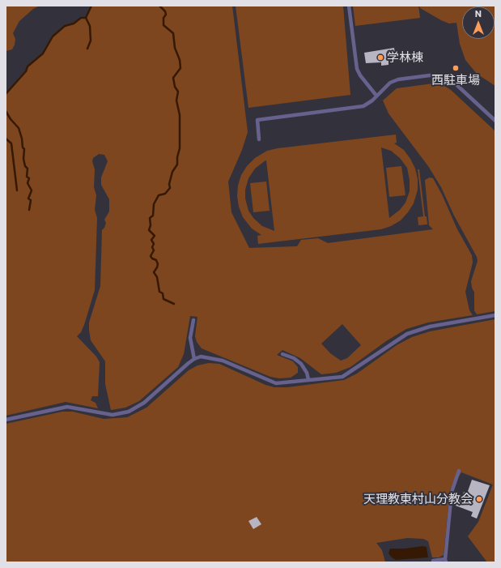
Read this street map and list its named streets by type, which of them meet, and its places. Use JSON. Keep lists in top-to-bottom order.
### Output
{
  "places": ["学林棟", "西駐車場", "天理教東村山分教会"],
  "north": "top"
}
